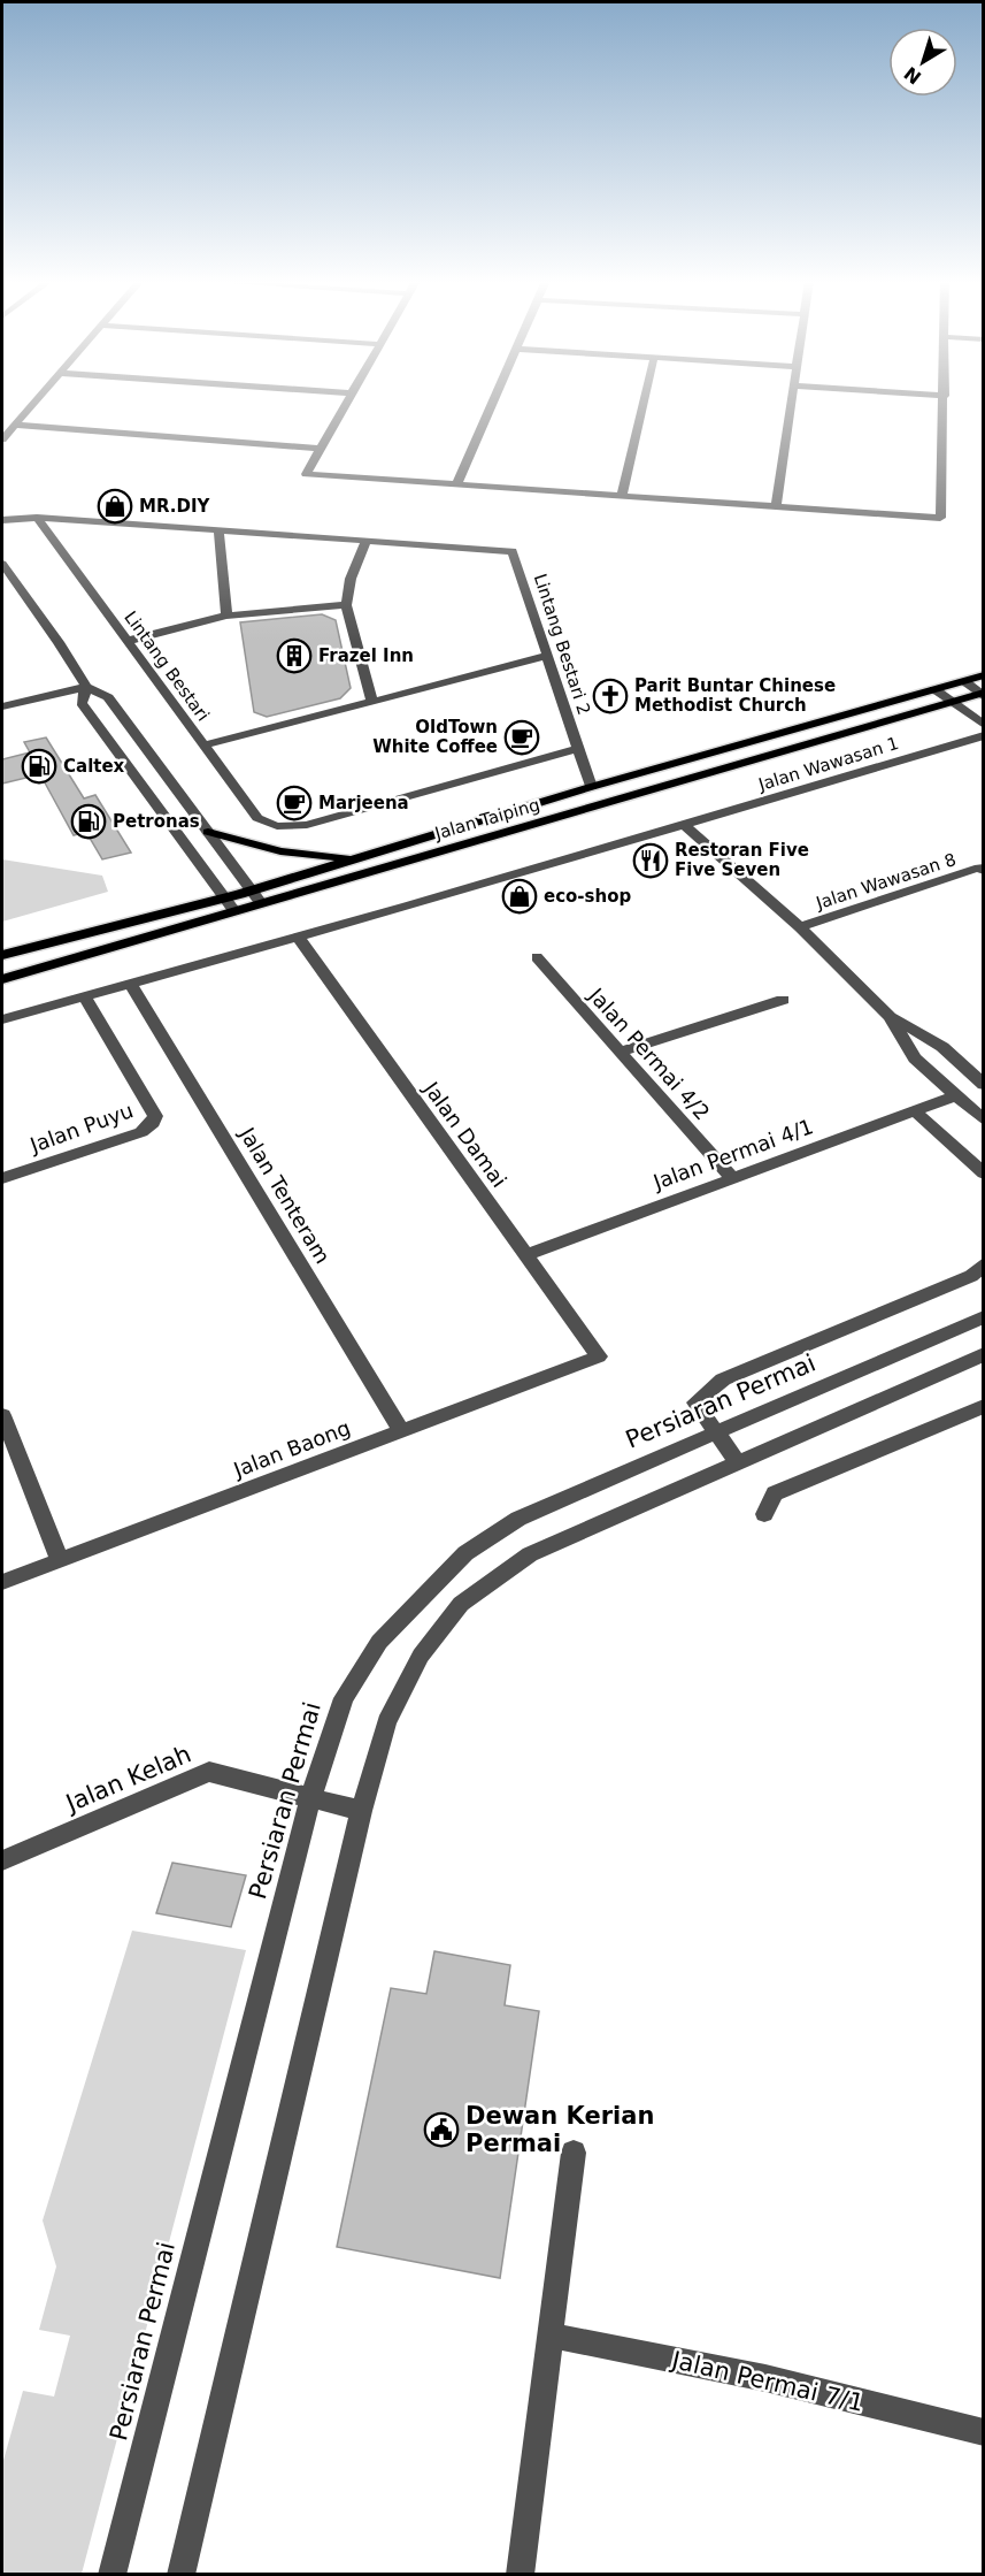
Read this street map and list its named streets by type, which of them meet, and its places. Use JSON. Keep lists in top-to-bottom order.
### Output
{
  "streets": {
    "main road": ["Jalan Taiping"],
    "street": [
      "Lintang Bestari 2",
      "Lintang Bestari",
      "Jalan Wawasan 1",
      "Jalan Wawasan 8",
      "Jalan Permai 4/2",
      "Jalan Puyu",
      "Jalan Damai",
      "Jalan Permai 4/1",
      "Jalan Tenteram",
      "Persiaran Permai",
      "Jalan Baong",
      "Jalan Kelah",
      "Jalan Permai 7/1"
    ]
  },
  "crossings": [
    ["Lintang Bestari 2", "Lintang Bestari"],
    ["Lintang Bestari 2", "Jalan Taiping"],
    ["Jalan Wawasan 1", "Jalan Puyu"],
    ["Jalan Wawasan 1", "Jalan Damai"],
    ["Jalan Wawasan 1", "Jalan Tenteram"],
    ["Jalan Permai 4/2", "Jalan Permai 4/1"],
    ["Jalan Damai", "Jalan Permai 4/1"],
    ["Jalan Damai", "Jalan Baong"],
    ["Jalan Tenteram", "Jalan Baong"],
    ["Persiaran Permai", "Jalan Kelah"]
  ],
  "places": {
    "shop": ["MR.DIY", "eco-shop"],
    "building": ["Frazel Inn"],
    "church": ["Parit Buntar Chinese Methodist Church"],
    "cafe": ["OldTown White Coffee", "Marjeena"],
    "fuel station": ["Caltex", "Petronas"],
    "restaurant": ["Restoran Five Five Seven"],
    "public building": ["Dewan Kerian Permai"]
  },
  "north": "bottom left"
}
